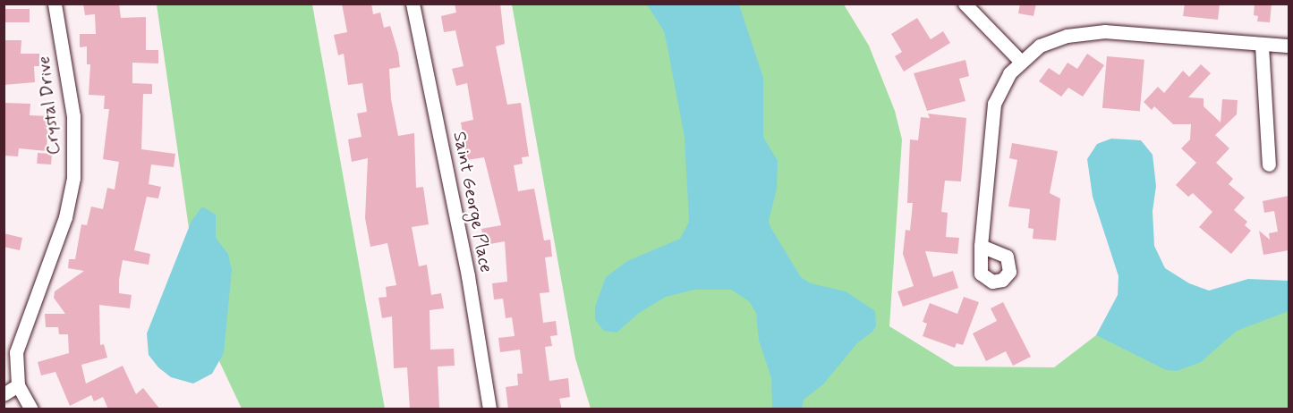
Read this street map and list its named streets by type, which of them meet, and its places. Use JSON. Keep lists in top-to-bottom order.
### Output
{
  "streets": {
    "street": ["Crystal Drive", "Saint George Place"]
  }
}
